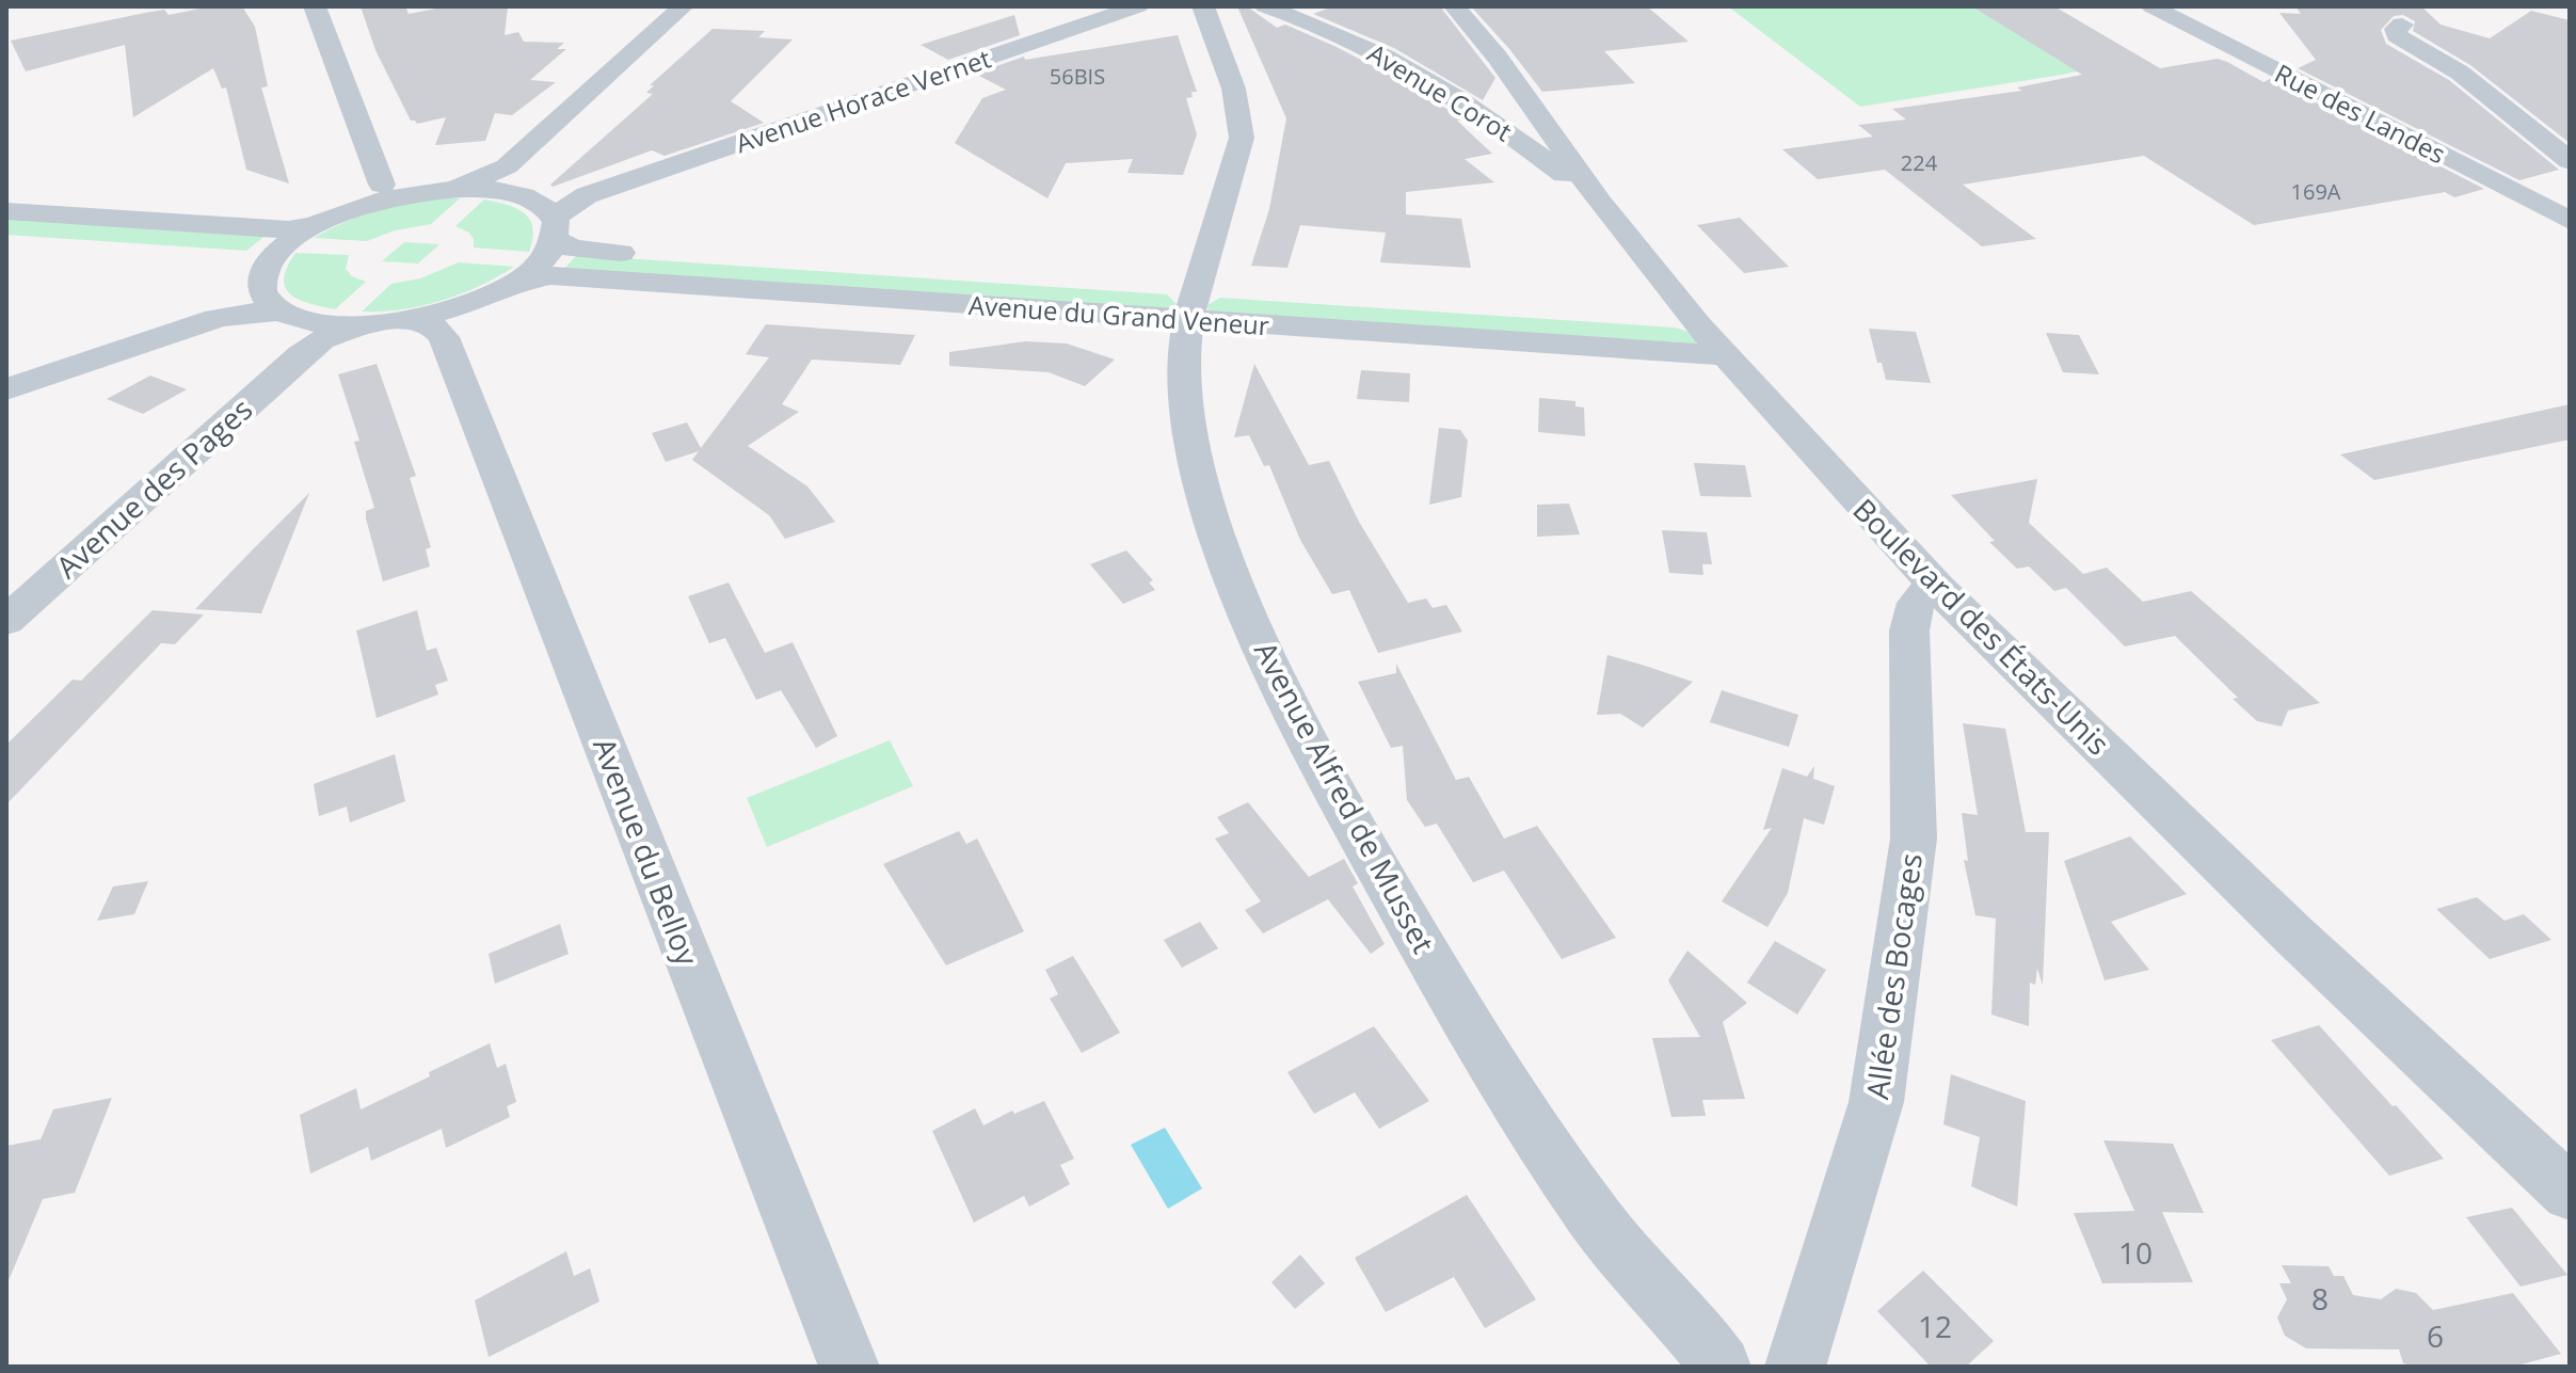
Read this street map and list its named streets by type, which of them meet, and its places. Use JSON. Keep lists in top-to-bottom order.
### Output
{
  "streets": {
    "street": [
      "Avenue Corot",
      "Avenue Horace Vernet",
      "Rue des Landes",
      "Avenue du Grand Veneur",
      "Avenue des Pages",
      "Boulevard des États-Unis",
      "Avenue Alfred de Musset",
      "Avenue du Belloy",
      "Allée des Bocages"
    ]
  },
  "crossings": [
    ["Avenue Corot", "Boulevard des États-Unis"],
    ["Avenue du Grand Veneur", "Avenue des Pages"],
    ["Avenue du Grand Veneur", "Boulevard des États-Unis"],
    ["Avenue du Grand Veneur", "Avenue Alfred de Musset"],
    ["Avenue des Pages", "Avenue du Belloy"],
    ["Boulevard des États-Unis", "Allée des Bocages"]
  ],
  "house_numbers": [
    "56BIS",
    "224",
    "169A",
    "10",
    "8",
    "12",
    "6"
  ]
}
